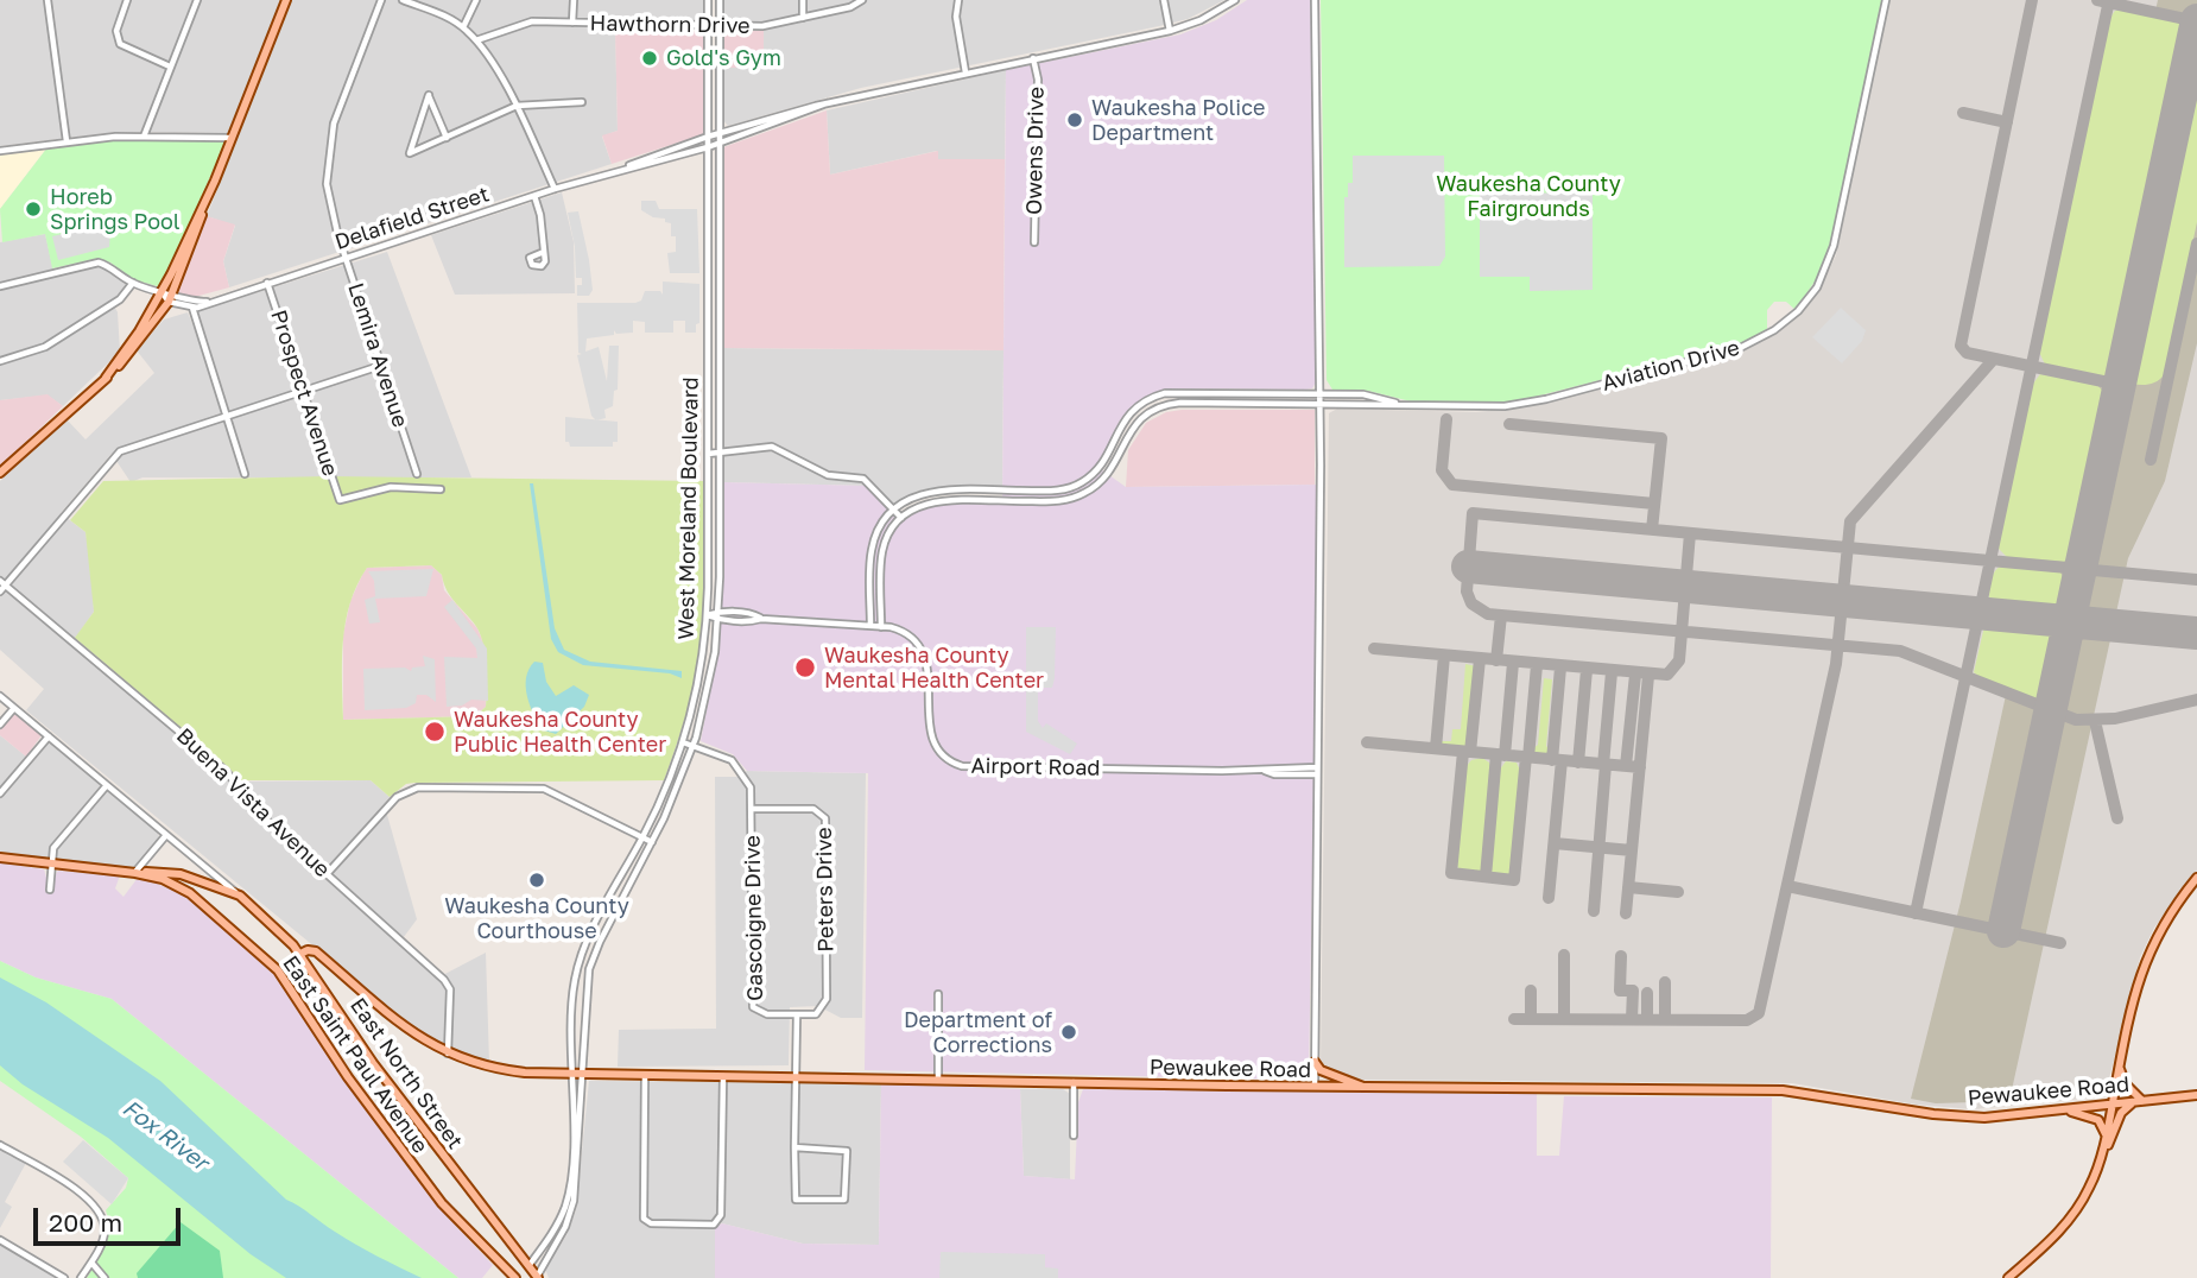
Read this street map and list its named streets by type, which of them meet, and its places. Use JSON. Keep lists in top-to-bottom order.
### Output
{
  "streets": {
    "main road": [
      "West Moreland Boulevard",
      "East Saint Paul Avenue",
      "Pewaukee Road",
      "East North Street"
    ],
    "street": [
      "Hawthorn Drive",
      "Owens Drive",
      "Delafield Street",
      "Lemira Avenue",
      "Aviation Drive",
      "Prospect Avenue",
      "Airport Road",
      "Buena Vista Avenue",
      "Peters Drive",
      "Gascoigne Drive"
    ]
  },
  "crossings": [
    ["Hawthorn Drive", "West Moreland Boulevard"],
    ["Owens Drive", "Delafield Street"],
    ["Delafield Street", "Lemira Avenue"],
    ["Delafield Street", "Prospect Avenue"],
    ["Delafield Street", "West Moreland Boulevard"],
    ["West Moreland Boulevard", "Airport Road"],
    ["West Moreland Boulevard", "Gascoigne Drive"],
    ["West Moreland Boulevard", "Pewaukee Road"],
    ["West Moreland Boulevard", "East North Street"],
    ["Buena Vista Avenue", "Pewaukee Road"],
    ["Peters Drive", "Gascoigne Drive"],
    ["East Saint Paul Avenue", "East North Street"],
    ["Pewaukee Road", "East North Street"]
  ],
  "water": ["Fox River"],
  "parks": ["Waukesha County Fairgrounds"],
  "places": [
    "Gold's Gym",
    "Waukesha Police Department",
    "Horeb Springs Pool",
    "Waukesha County Mental Health Center",
    "Waukesha County Public Health Center",
    "Waukesha County Courthouse",
    "Department of Corrections"
  ],
  "scale_bar": "200 m"
}
